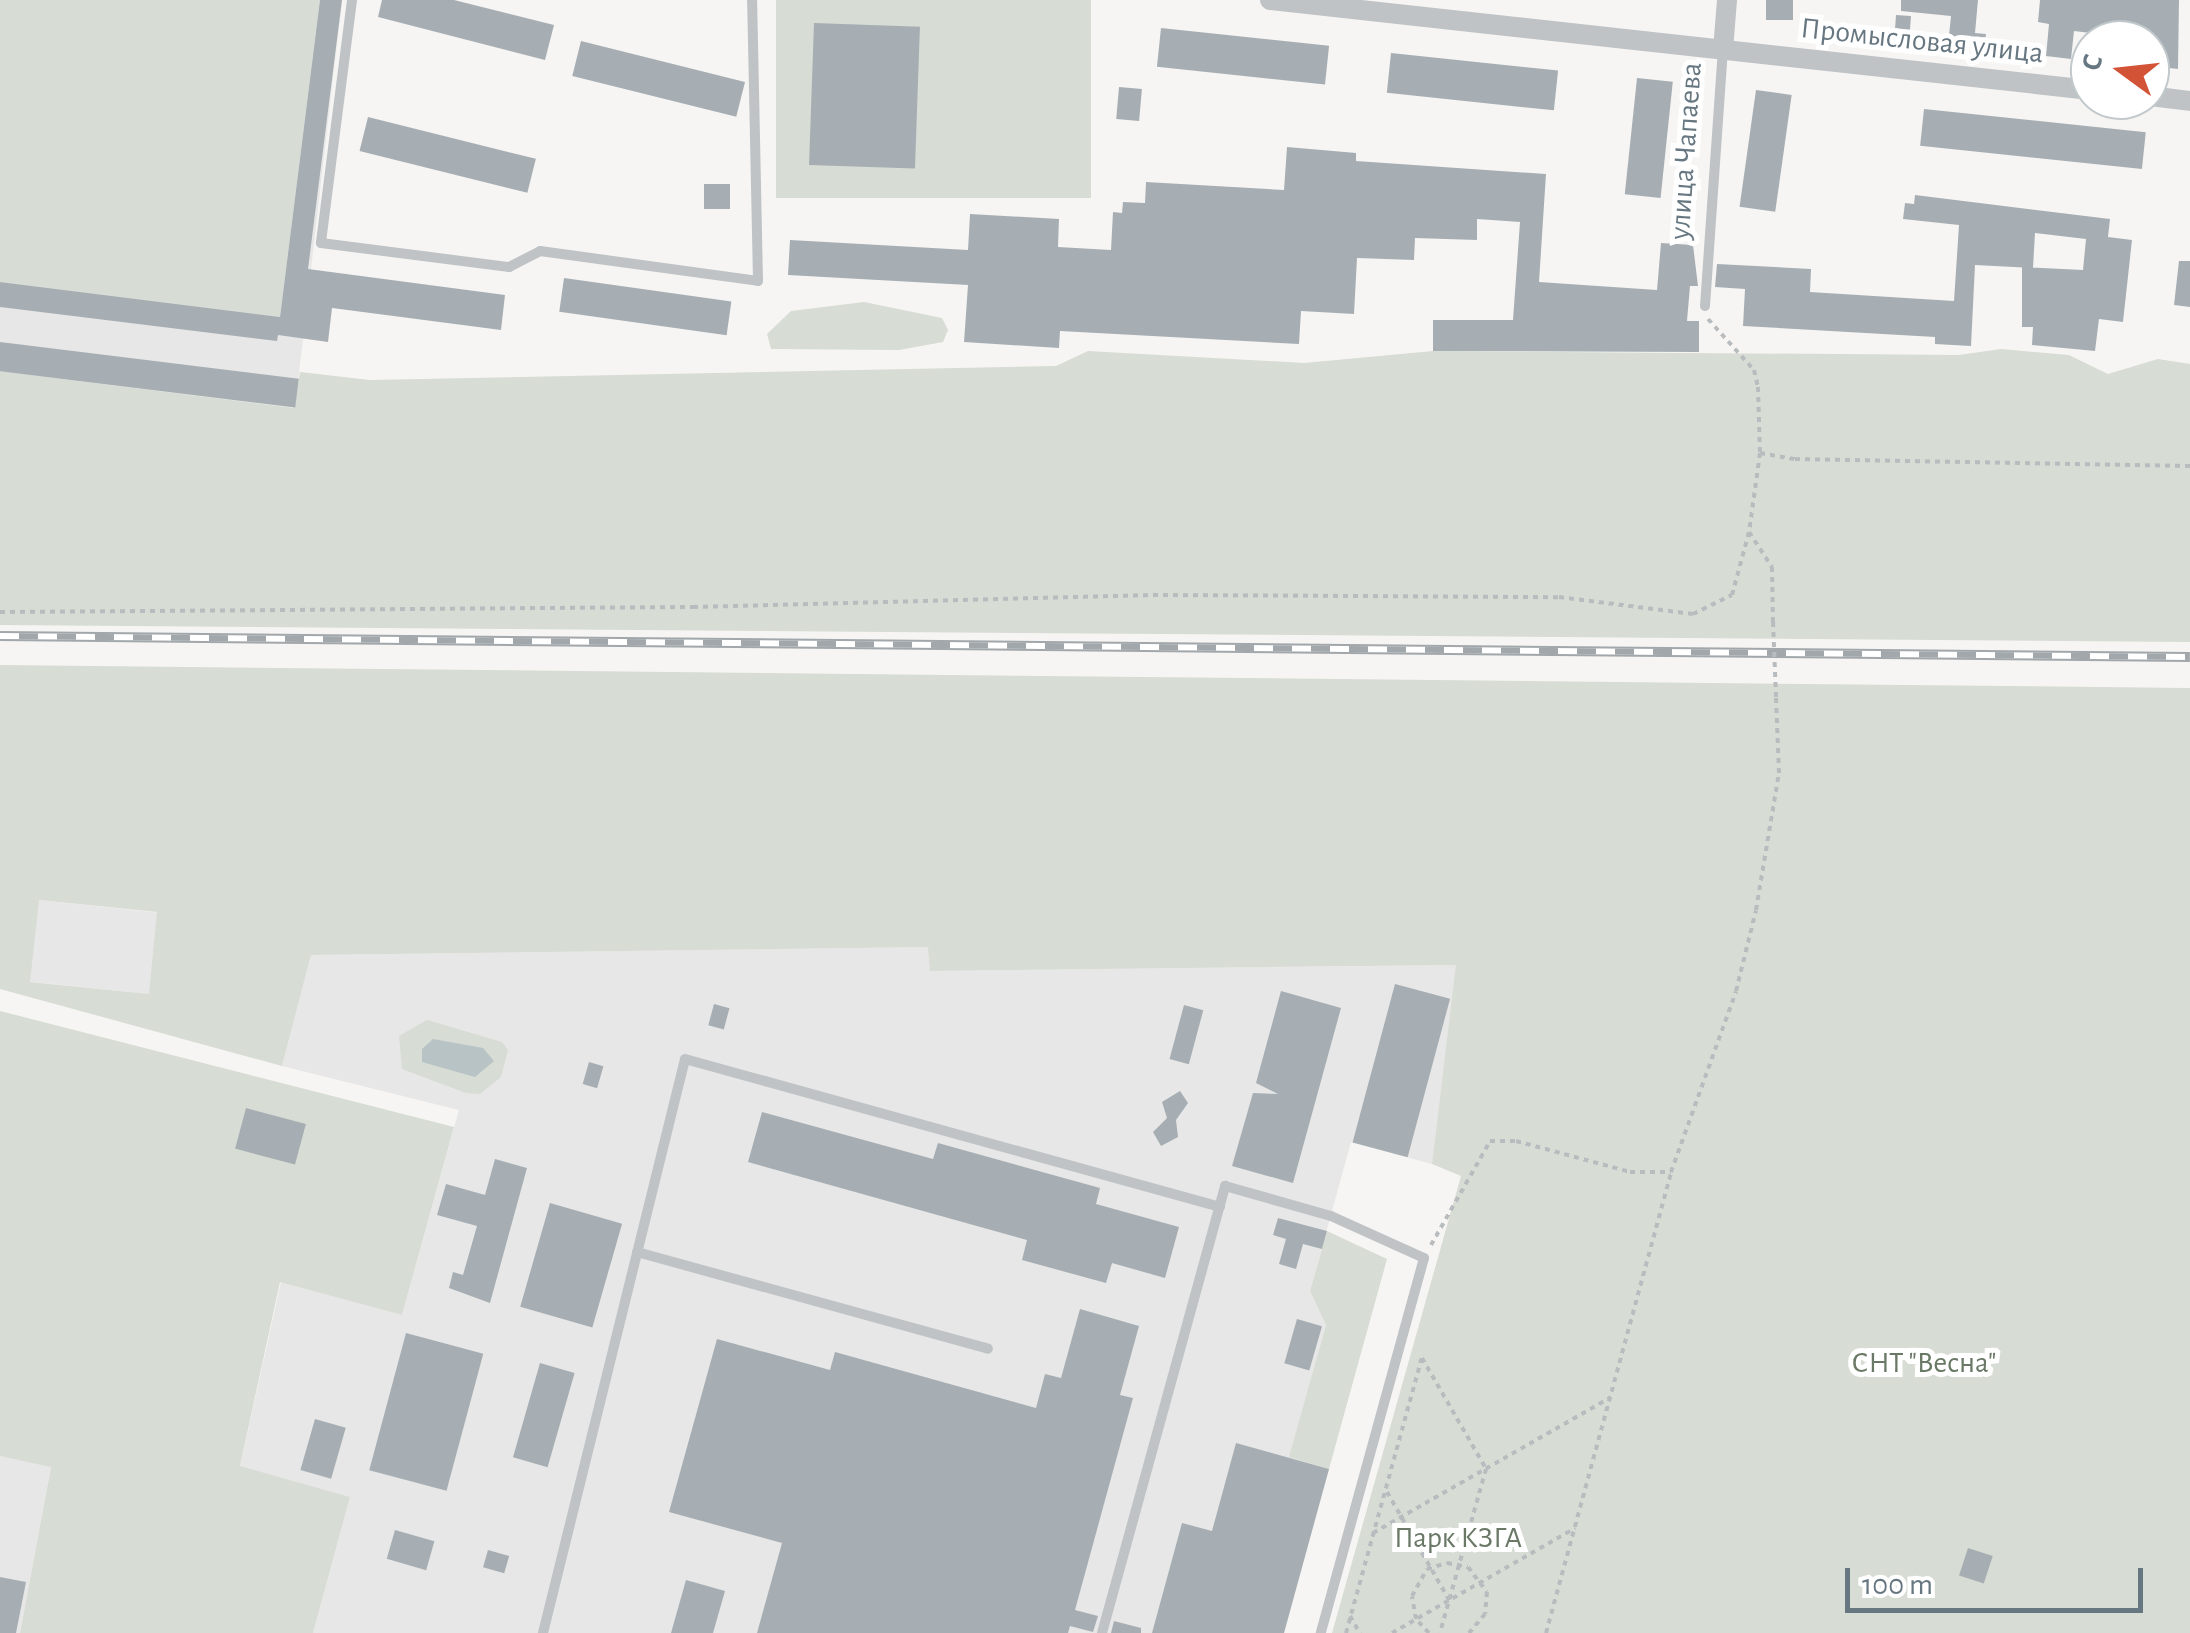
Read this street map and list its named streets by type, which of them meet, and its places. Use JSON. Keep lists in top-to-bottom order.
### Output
{
  "streets": {
    "street": ["Промысловая улица", "улица Чапаева"]
  },
  "crossings": [
    ["Промысловая улица", "улица Чапаева"]
  ],
  "parks": ["СНТ \"Весна\"", "Парк КЗГА"],
  "scale_bar": "100 m",
  "north": "left"
}
